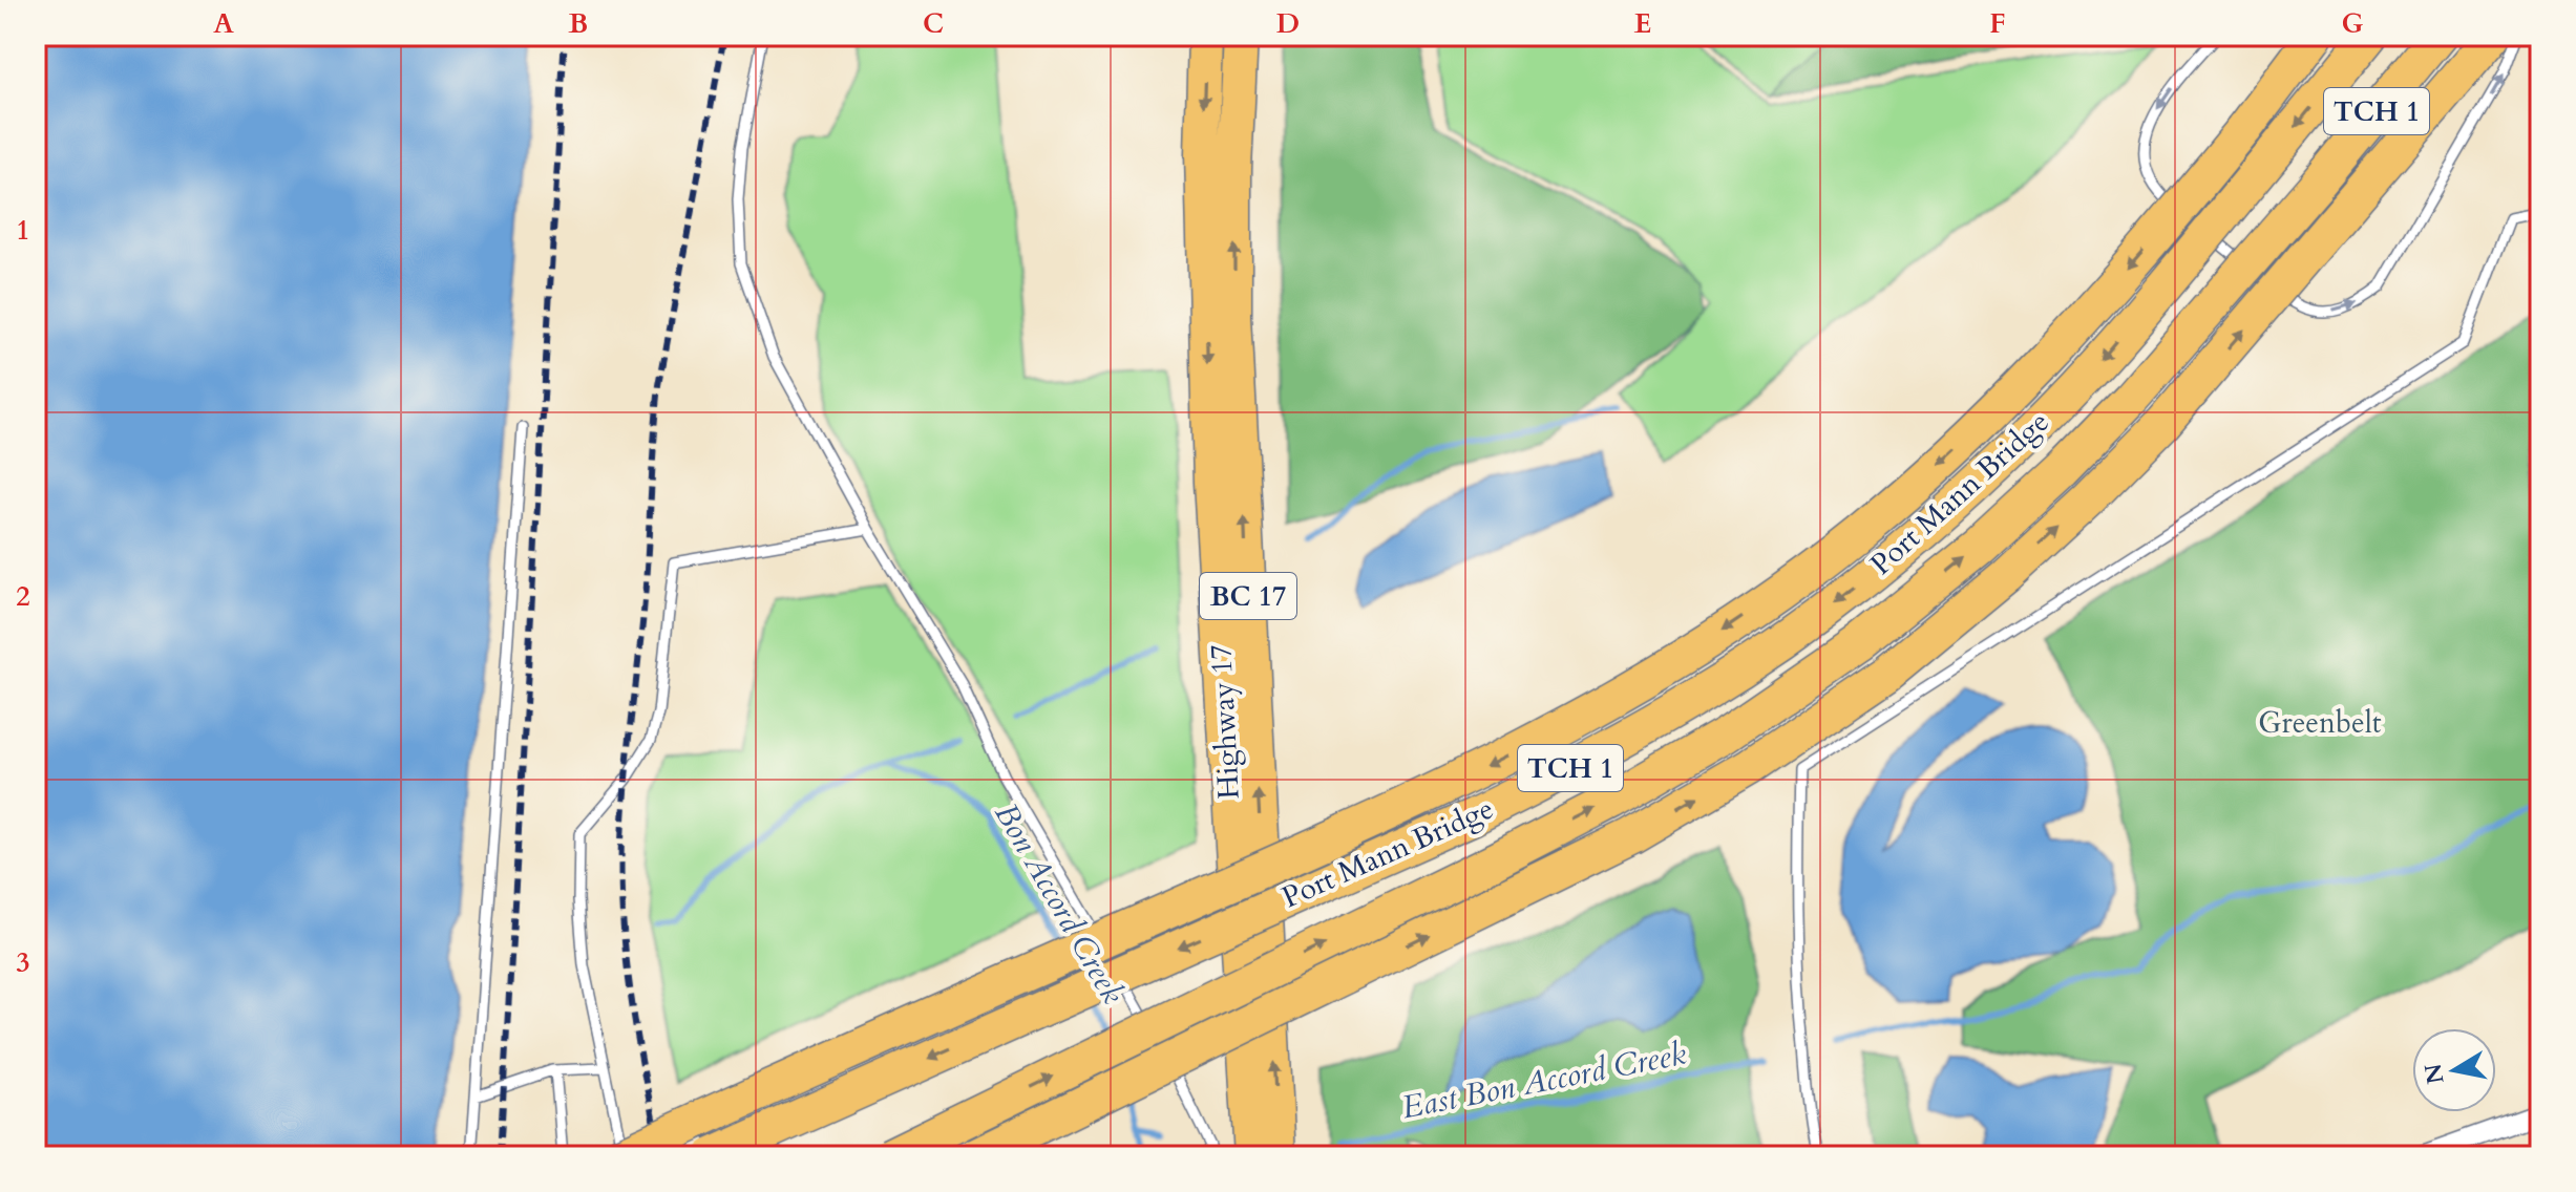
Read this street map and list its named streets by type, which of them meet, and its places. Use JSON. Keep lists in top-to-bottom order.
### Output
{
  "streets": {
    "highway": [
      "TCH 1",
      "Port Mann Bridge",
      "BC 17",
      "Highway 17"
    ]
  },
  "water": ["Bon Accord Creek", "East Bon Accord Creek"],
  "parks": ["Greenbelt"],
  "north": "left",
  "grid": {
    "columns": [
      "A",
      "B",
      "C",
      "D",
      "E",
      "F",
      "G"
    ],
    "rows": ["1", "2", "3"]
  }
}
